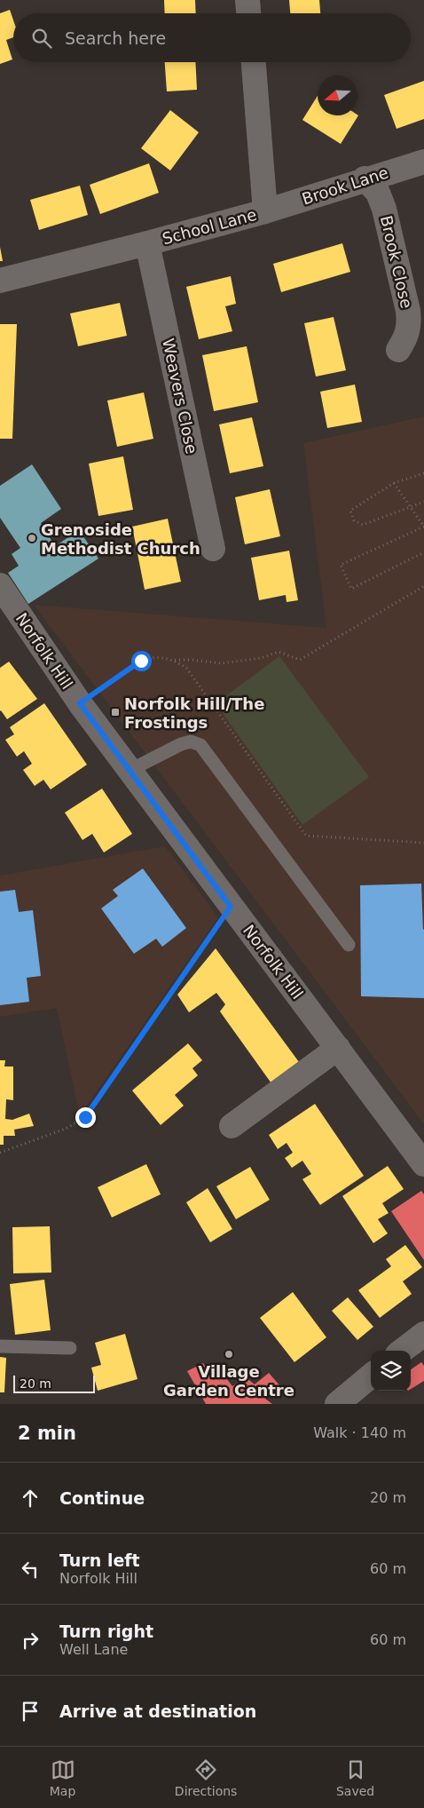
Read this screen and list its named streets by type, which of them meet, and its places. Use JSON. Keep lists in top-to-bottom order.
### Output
{
  "streets": {
    "street": [
      "Brook Lane",
      "School Lane",
      "Brook Close",
      "Weavers Close",
      "Norfolk Hill"
    ]
  },
  "crossings": [
    ["Brook Lane", "School Lane"],
    ["Brook Lane", "Brook Close"],
    ["School Lane", "Weavers Close"]
  ],
  "places": {
    "other": ["Grenoside Methodist Church", "Village Garden Centre"],
    "transit": ["Norfolk Hill/The Frostings"]
  },
  "scale_bar": "20 m",
  "north": "left",
  "page": {
    "search": "Search here",
    "scale": "20 m",
    "heading": ["2 min", "Walk · 140 m"],
    "list": [
      ["Continue", "20 m"],
      ["Turn left", "Norfolk Hill", "60 m"],
      ["Turn right", "Well Lane", "60 m"],
      "Arrive at destination"
    ],
    "nav": ["Map", "Directions", "Saved"]
  }
}
